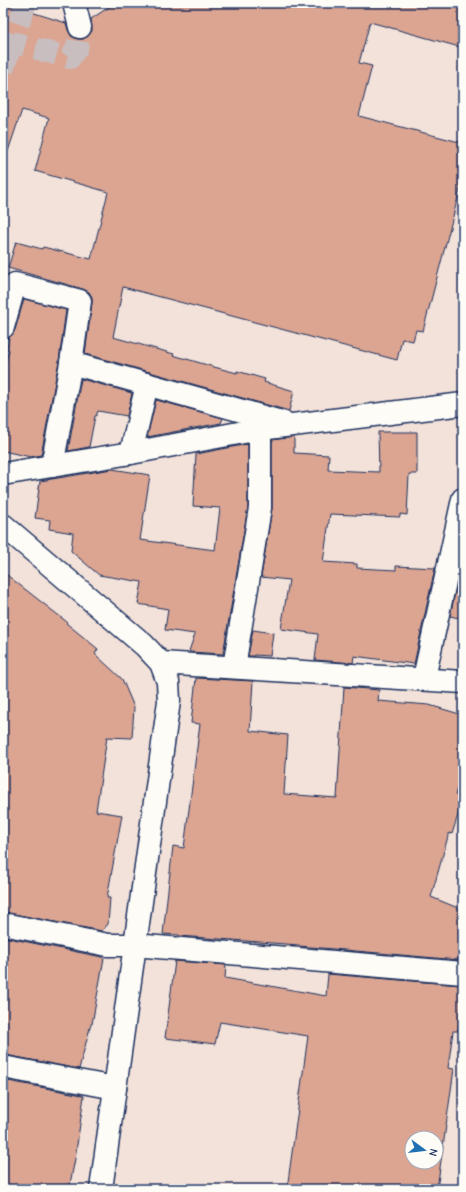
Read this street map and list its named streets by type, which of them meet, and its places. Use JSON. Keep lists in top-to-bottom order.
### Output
{
  "north": "right"
}
